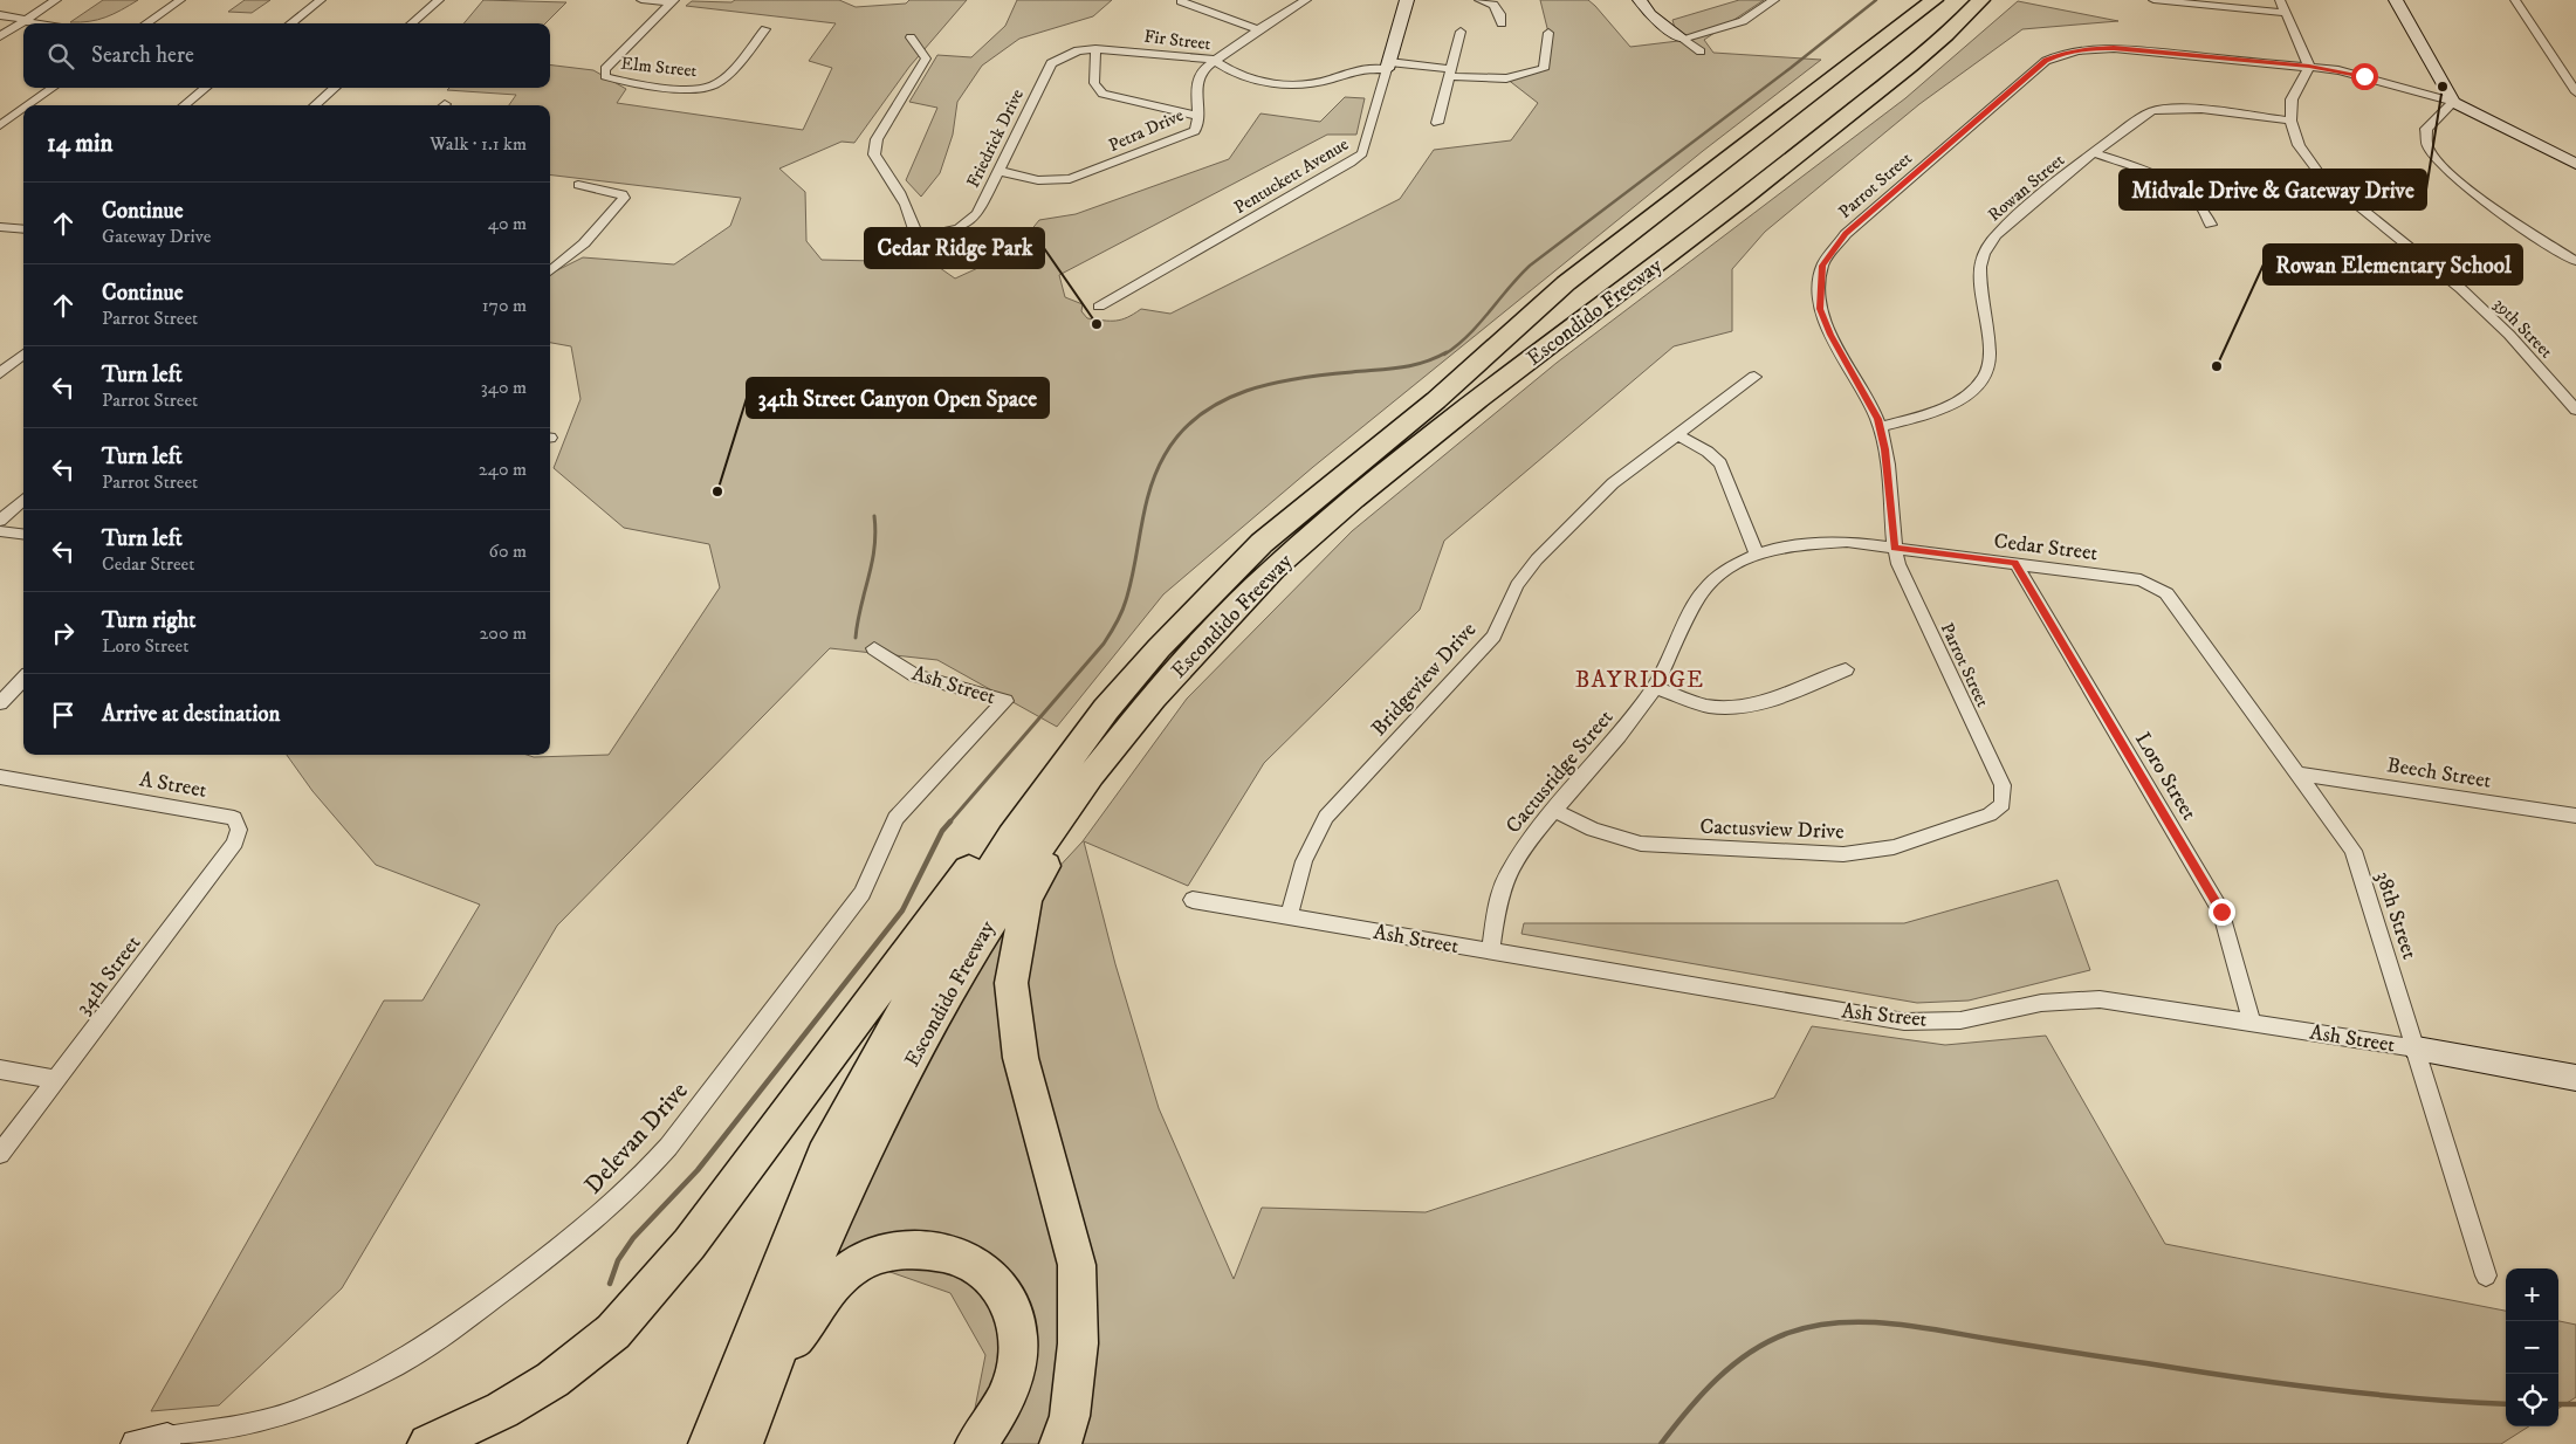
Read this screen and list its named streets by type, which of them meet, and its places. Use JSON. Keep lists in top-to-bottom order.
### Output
{
  "streets": {
    "highway": ["Escondido Freeway"],
    "street": [
      "Fir Street",
      "Elm Street",
      "Petra Drive",
      "Friedrick Drive",
      "Pentuckett Avenue",
      "Parrot Street",
      "Rowan Street",
      "39th Street",
      "Cedar Street",
      "Bridgeview Drive",
      "Ash Street",
      "Cactusridge Street",
      "Beech Street",
      "Loro Street",
      "A Street",
      "Cactusview Drive",
      "38th Street",
      "34th Street",
      "Delevan Drive"
    ]
  },
  "crossings": [
    ["Fir Street", "Petra Drive"],
    ["Fir Street", "Friedrick Drive"],
    ["Fir Street", "Pentuckett Avenue"],
    ["Petra Drive", "Friedrick Drive"],
    ["Parrot Street", "Rowan Street"],
    ["Parrot Street", "Cedar Street"],
    ["Parrot Street", "Cactusridge Street"],
    ["Parrot Street", "Cactusview Drive"],
    ["Rowan Street", "39th Street"],
    ["Cedar Street", "Cactusridge Street"],
    ["Cedar Street", "Loro Street"],
    ["Cedar Street", "38th Street"],
    ["Bridgeview Drive", "Ash Street"],
    ["Ash Street", "Cactusridge Street"],
    ["Ash Street", "Loro Street"],
    ["Ash Street", "38th Street"],
    ["Ash Street", "Delevan Drive"],
    ["Cactusridge Street", "Cactusview Drive"],
    ["Beech Street", "38th Street"],
    ["A Street", "34th Street"]
  ],
  "districts": ["BAYRIDGE"],
  "places": [
    "Midvale Drive & Gateway Drive",
    "Cedar Ridge Park",
    "Rowan Elementary School",
    "34th Street Canyon Open Space"
  ],
  "page": {
    "search": "Search here",
    "heading": ["14 min", "Walk · 1.1 km"],
    "list": [
      ["Continue", "Gateway Drive", "40 m"],
      ["Continue", "Parrot Street", "170 m"],
      ["Turn left", "Parrot Street", "340 m"],
      ["Turn left", "Parrot Street", "240 m"],
      ["Turn left", "Cedar Street", "60 m"],
      ["Turn right", "Loro Street", "200 m"],
      "Arrive at destination"
    ],
    "map_buttons": ["+", "−"]
  }
}
